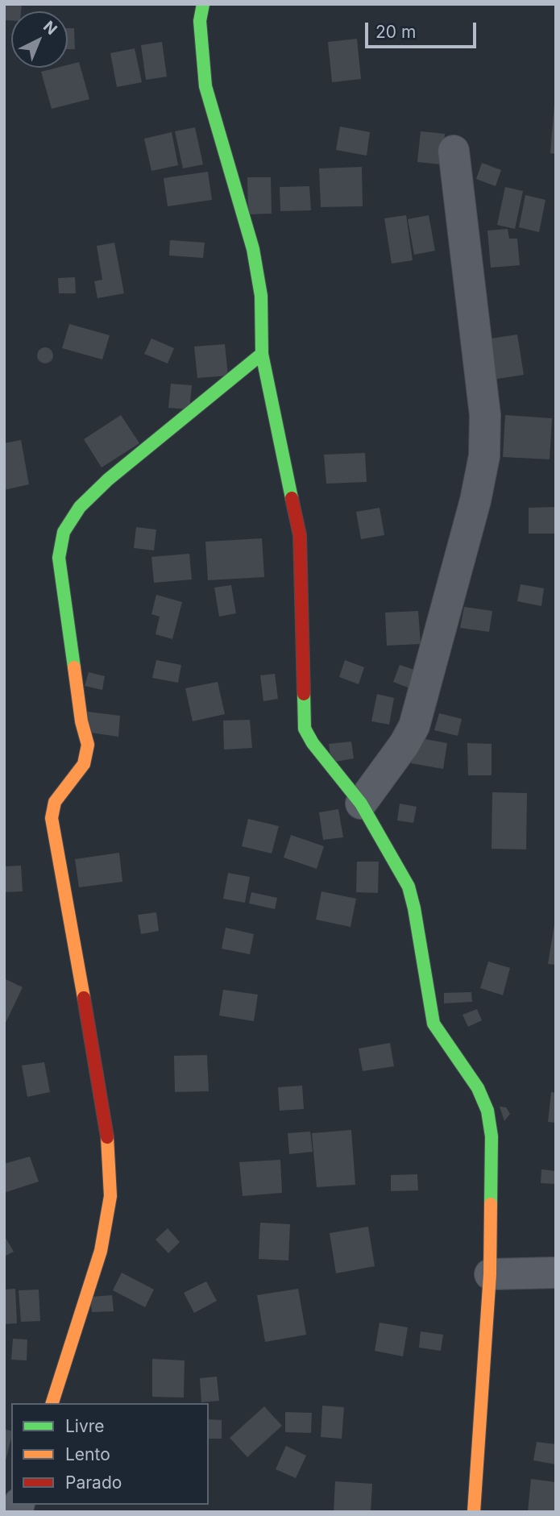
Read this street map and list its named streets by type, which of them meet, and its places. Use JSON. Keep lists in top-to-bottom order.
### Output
{
  "legend": ["Livre", "Lento", "Parado"],
  "scale_bar": "20 m",
  "north": "top right"
}
